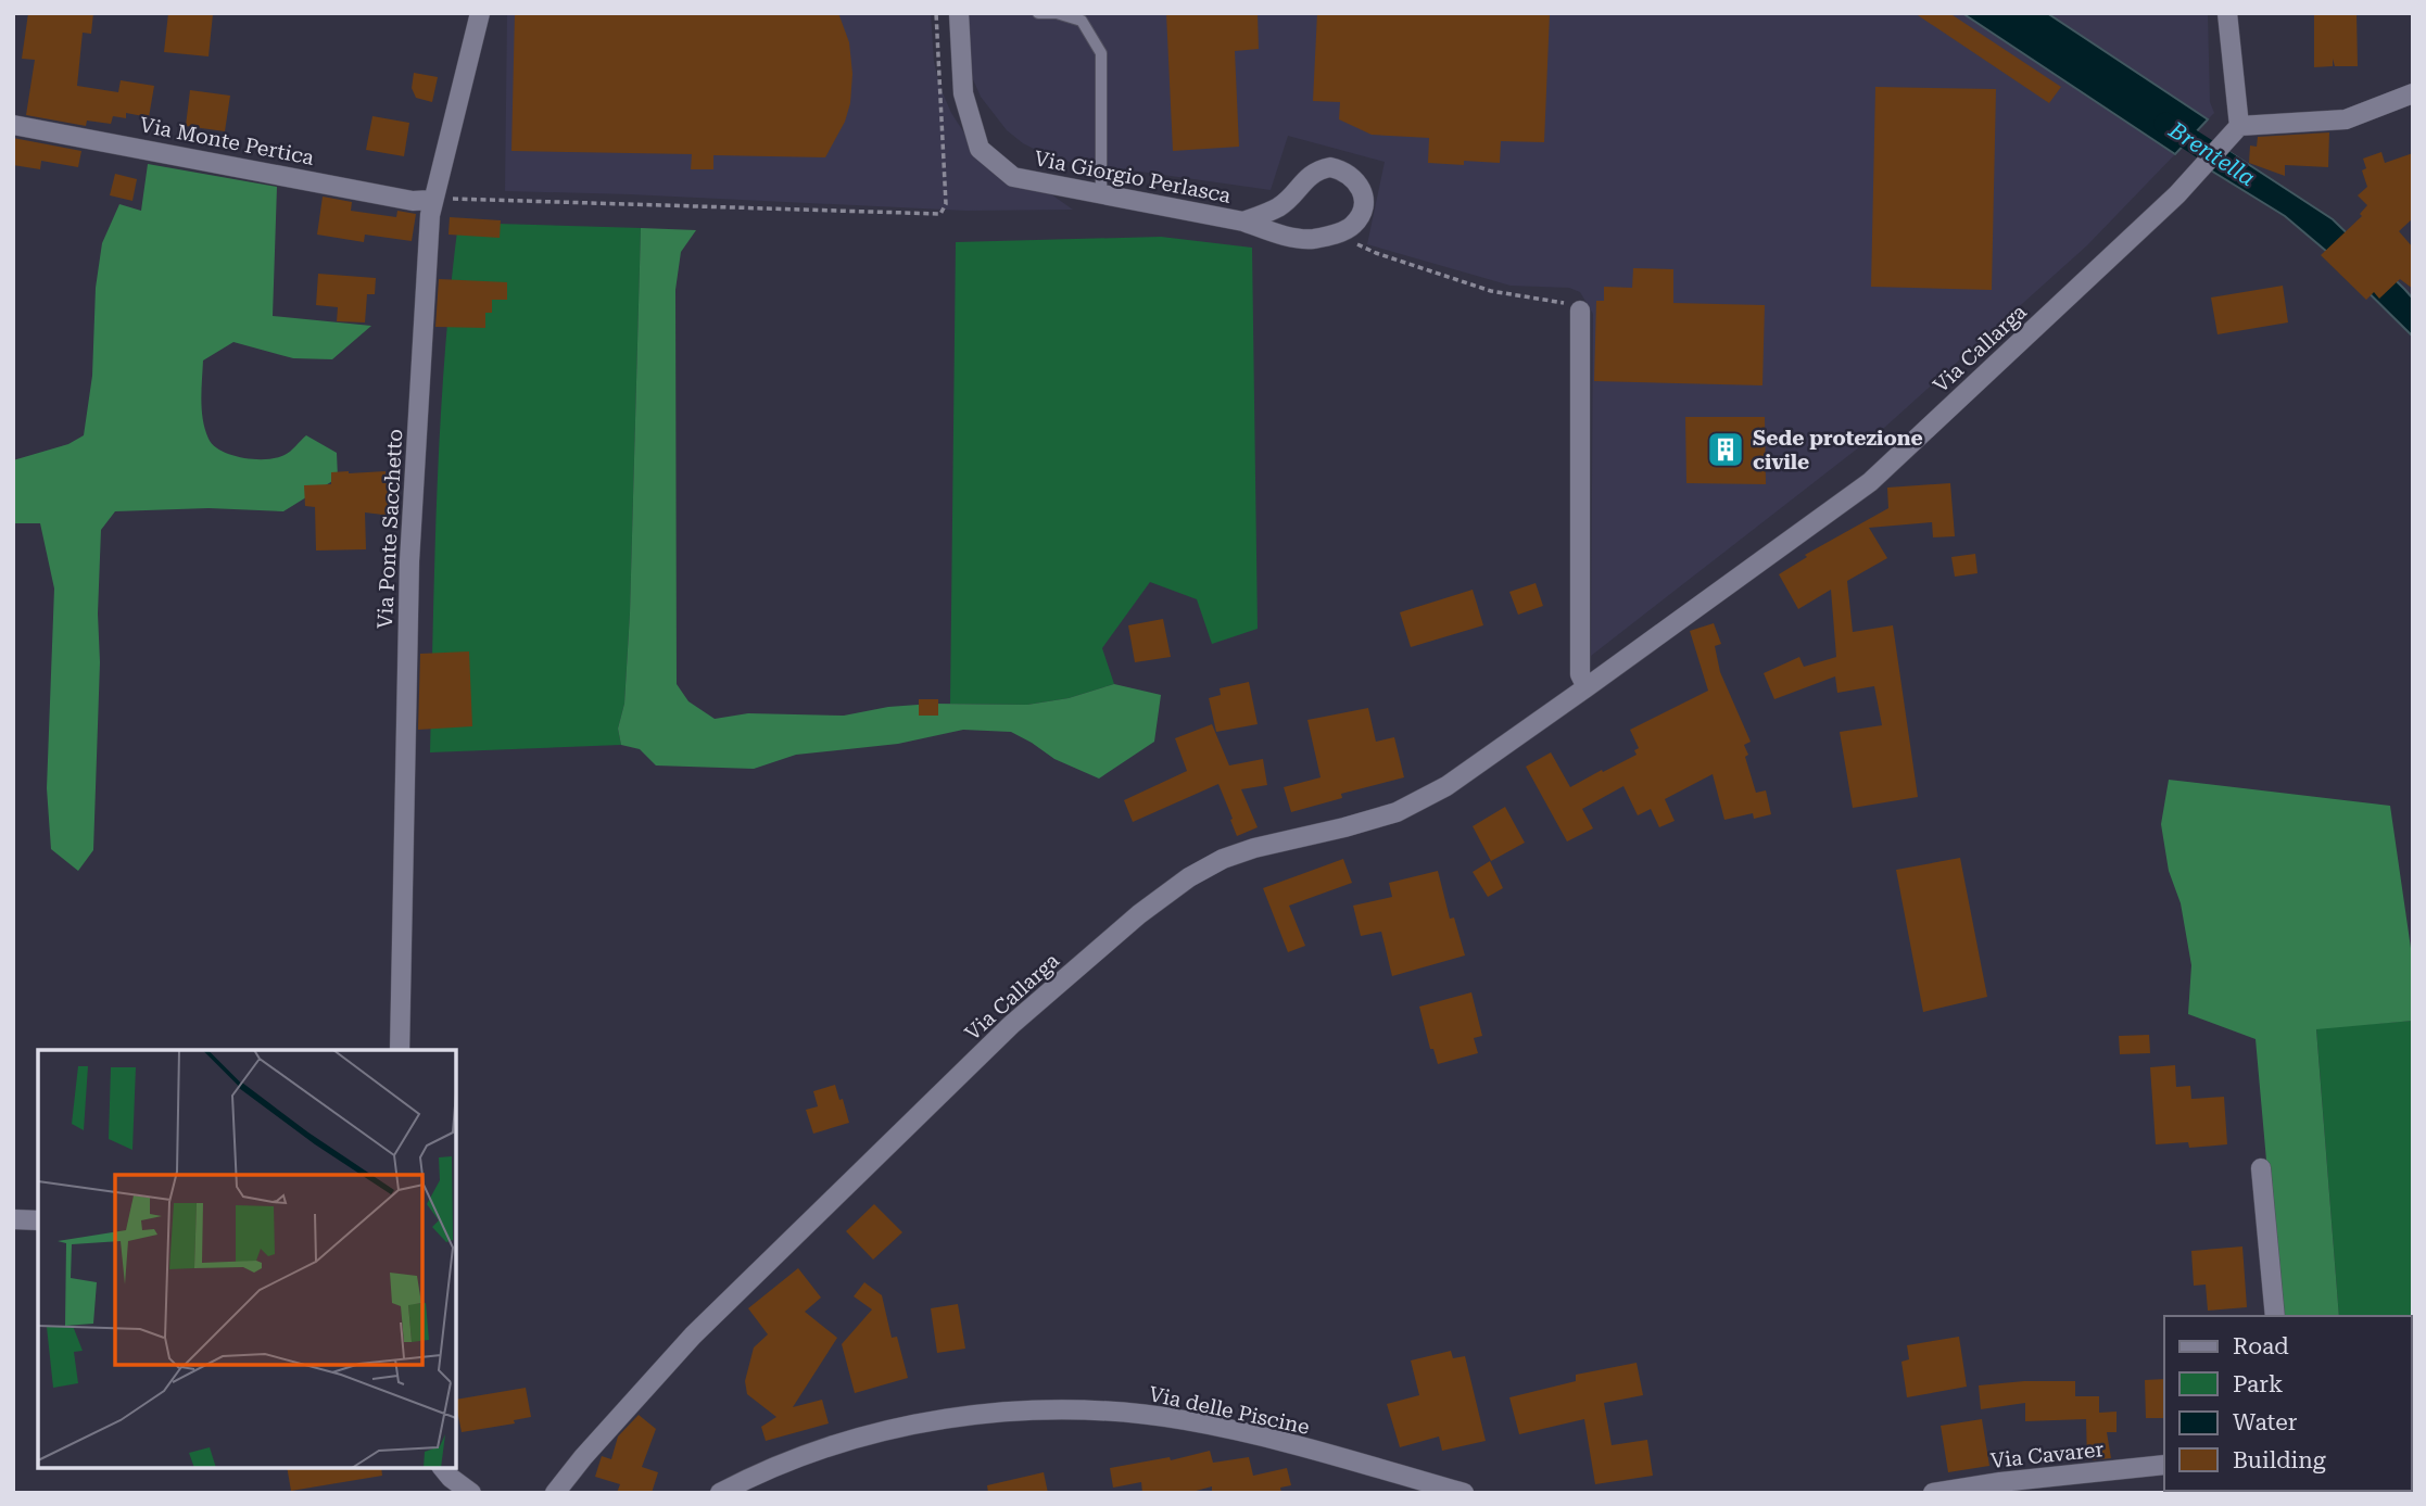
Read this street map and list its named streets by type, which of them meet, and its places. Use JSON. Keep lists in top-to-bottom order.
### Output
{
  "streets": {
    "street": [
      "Via Monte Pertica",
      "Via Giorgio Perlasca",
      "Via Callarga",
      "Via Ponte Sacchetto",
      "Via delle Piscine",
      "Via Cavarer"
    ]
  },
  "crossings": [
    ["Via Monte Pertica", "Via Ponte Sacchetto"]
  ],
  "water": ["Brentella"],
  "places": {
    "building": ["Sede protezione civile"]
  },
  "legend": [
    "Road",
    "Park",
    "Water",
    "Building"
  ]
}
